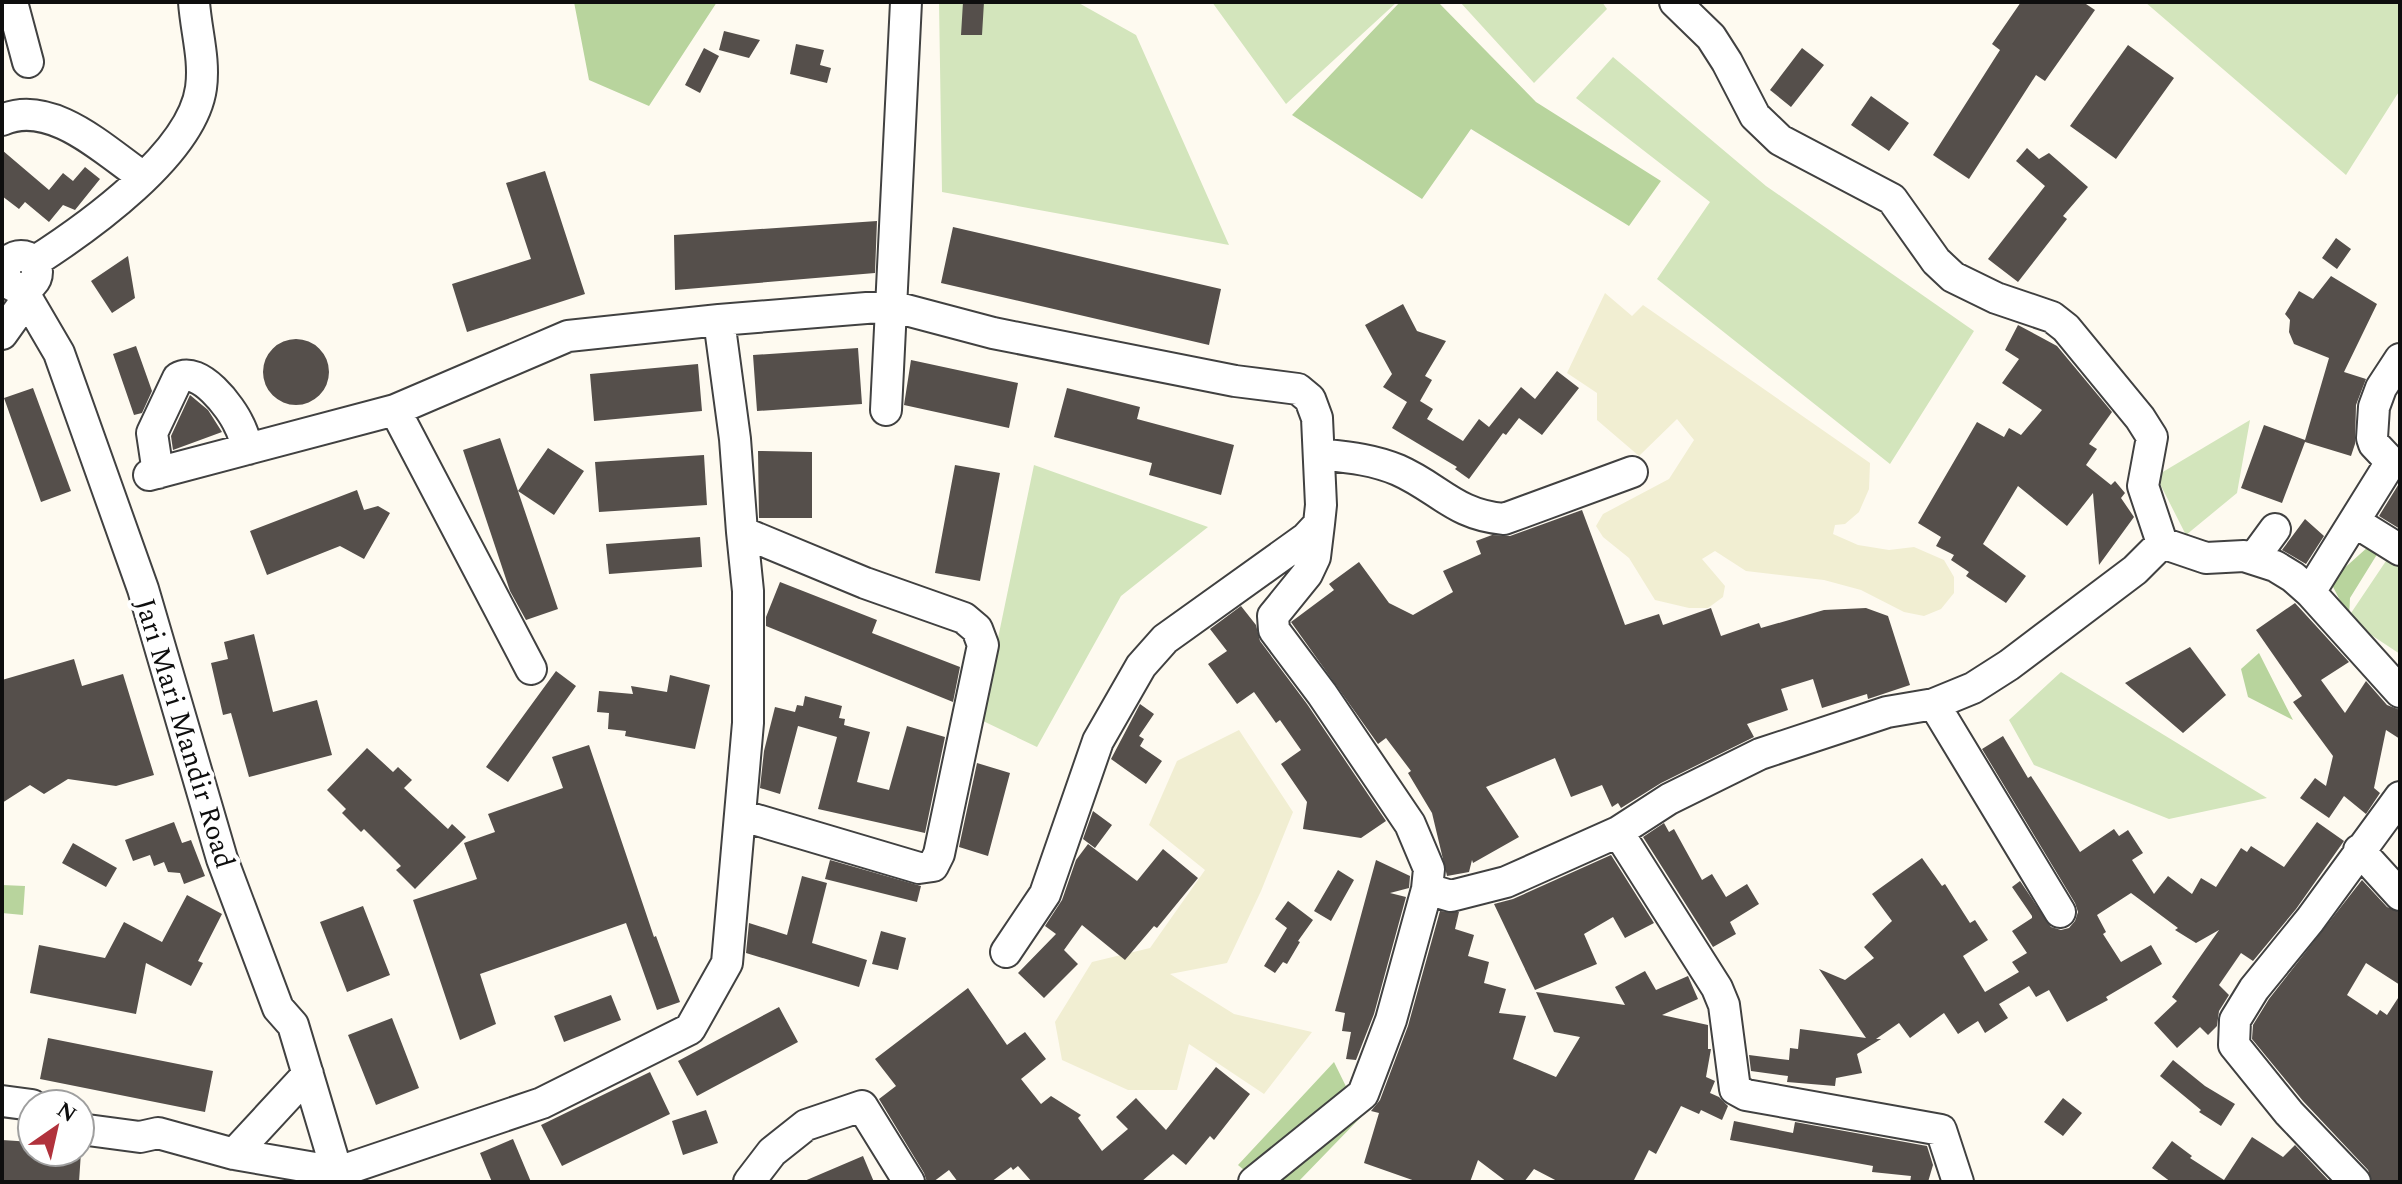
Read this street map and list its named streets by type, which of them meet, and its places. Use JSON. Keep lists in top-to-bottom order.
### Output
{
  "streets": {
    "street": ["Jari Mari Mandir Road"]
  },
  "north": "top right"
}
